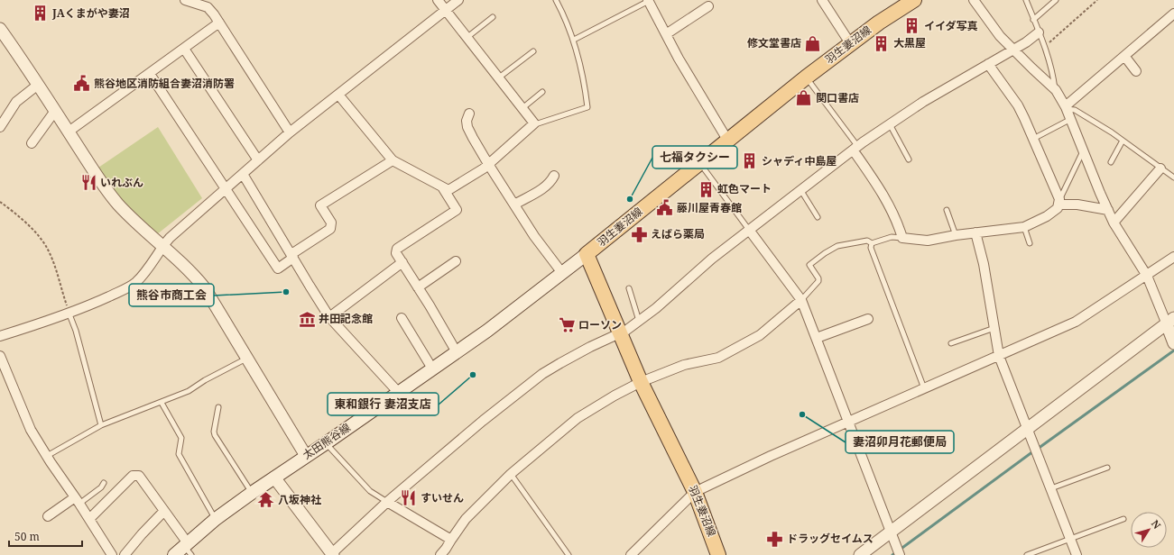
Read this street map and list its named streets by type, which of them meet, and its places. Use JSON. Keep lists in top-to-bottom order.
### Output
{
  "streets": {
    "main road": ["羽生妻沼線", "太田熊谷線"]
  },
  "crossings": [
    ["羽生妻沼線", "太田熊谷線"]
  ],
  "places": {
    "building": [
      "JAくまがや妻沼",
      "イイダ写真",
      "大黒屋",
      "シャディ中島屋",
      "虹色マート"
    ],
    "shop": ["修文堂書店", "関口書店"],
    "public building": ["熊谷地区消防組合妻沼消防署", "藤川屋青春館"],
    "restaurant": ["いれぶん", "すいせん"],
    "other": [
      "七福タクシー",
      "熊谷市商工会",
      "東和銀行 妻沼支店",
      "妻沼卯月花郵便局"
    ],
    "pharmacy": ["えばら薬局", "ドラッグセイムス"],
    "museum": ["井田記念館"],
    "supermarket": ["ローソン"],
    "temple": ["八坂神社"]
  },
  "scale_bar": "50 m",
  "north": "top right"
}
